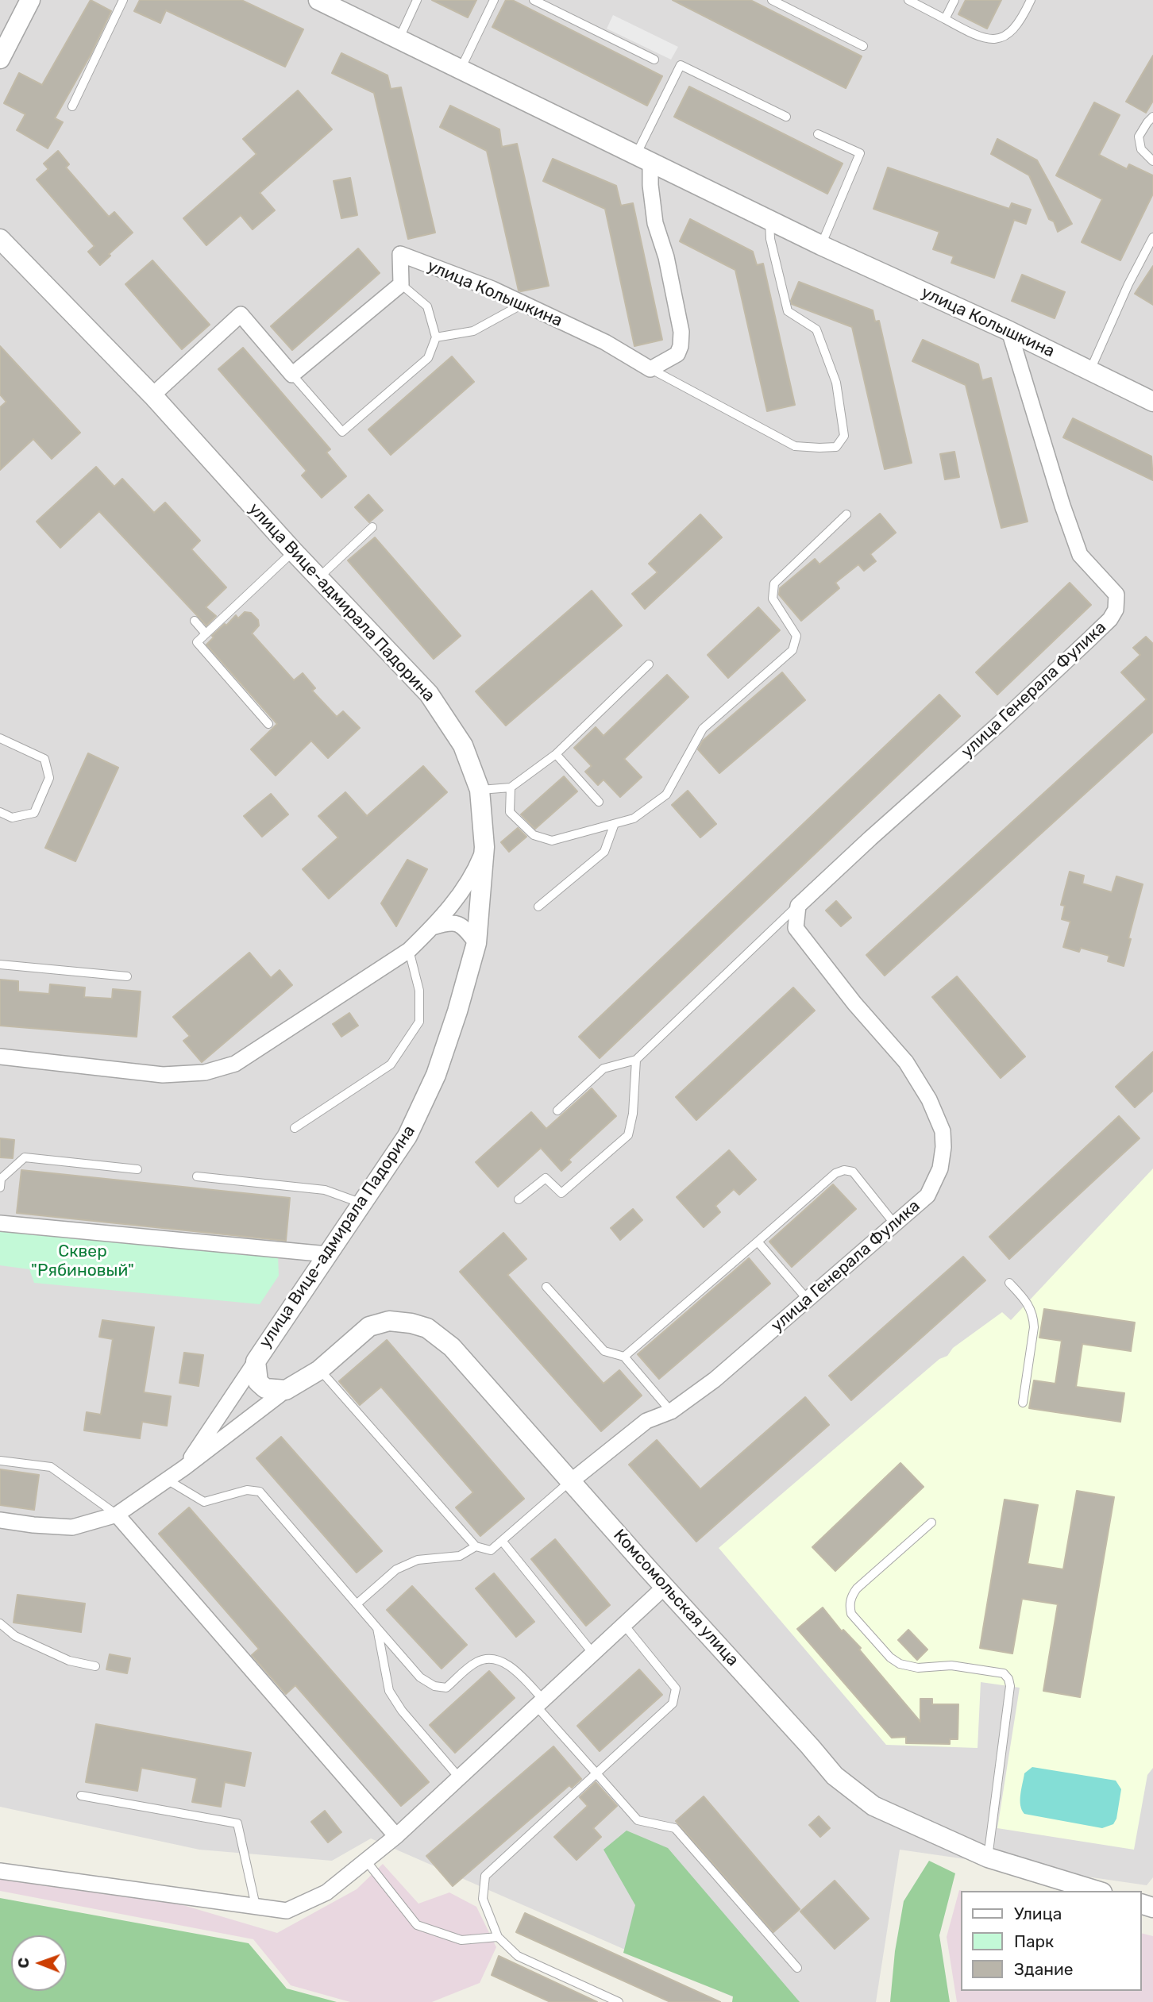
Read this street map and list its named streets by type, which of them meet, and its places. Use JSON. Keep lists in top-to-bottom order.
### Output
{
  "streets": {
    "street": [
      "улица Колышкина",
      "улица Вице-адмирала Падорина",
      "улица Генерала Фулика",
      "Комсомольская улица"
    ]
  },
  "crossings": [
    ["улица Колышкина", "улица Генерала Фулика"],
    ["улица Вице-адмирала Падорина", "Комсомольская улица"],
    ["улица Генерала Фулика", "Комсомольская улица"]
  ],
  "parks": ["Сквер \"Рябиновый\""],
  "legend": ["Улица", "Парк", "Здание"],
  "north": "left"
}
